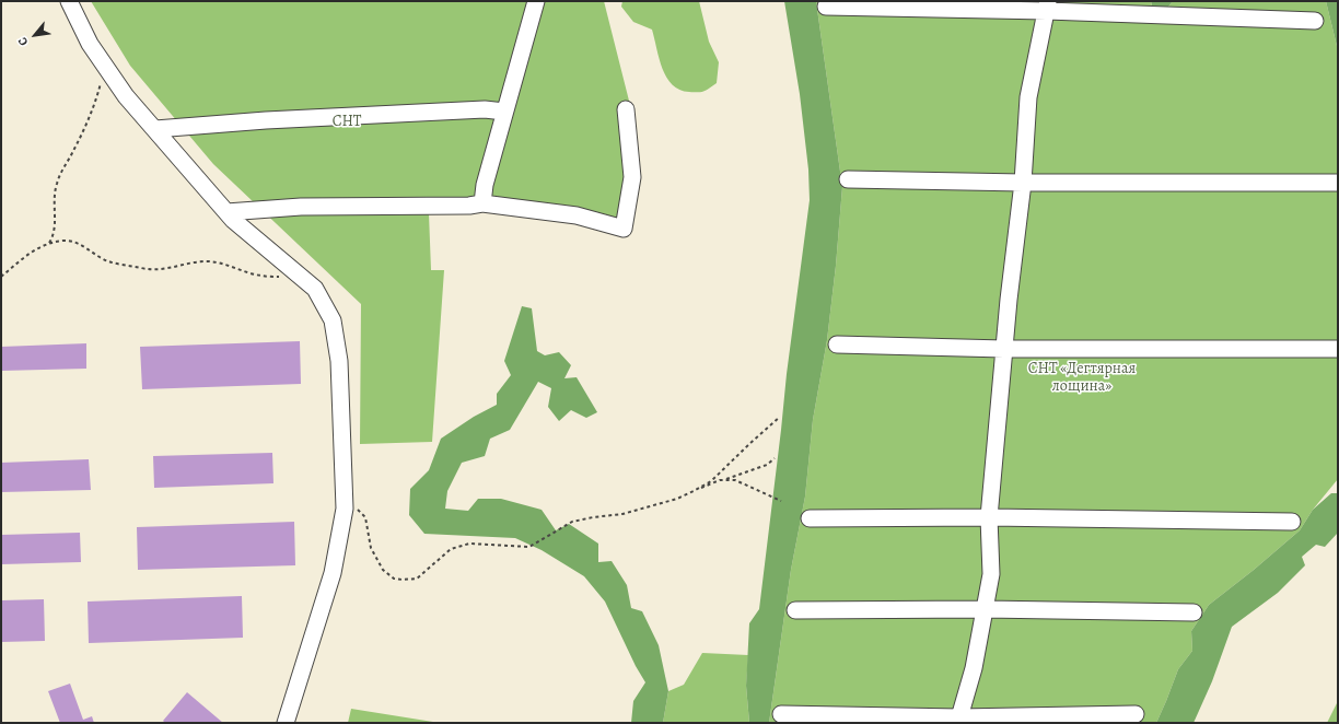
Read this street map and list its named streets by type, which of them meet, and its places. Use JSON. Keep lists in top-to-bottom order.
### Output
{
  "parks": ["СНТ", "СНТ «Дегтярная лощина»"],
  "north": "bottom left"
}
